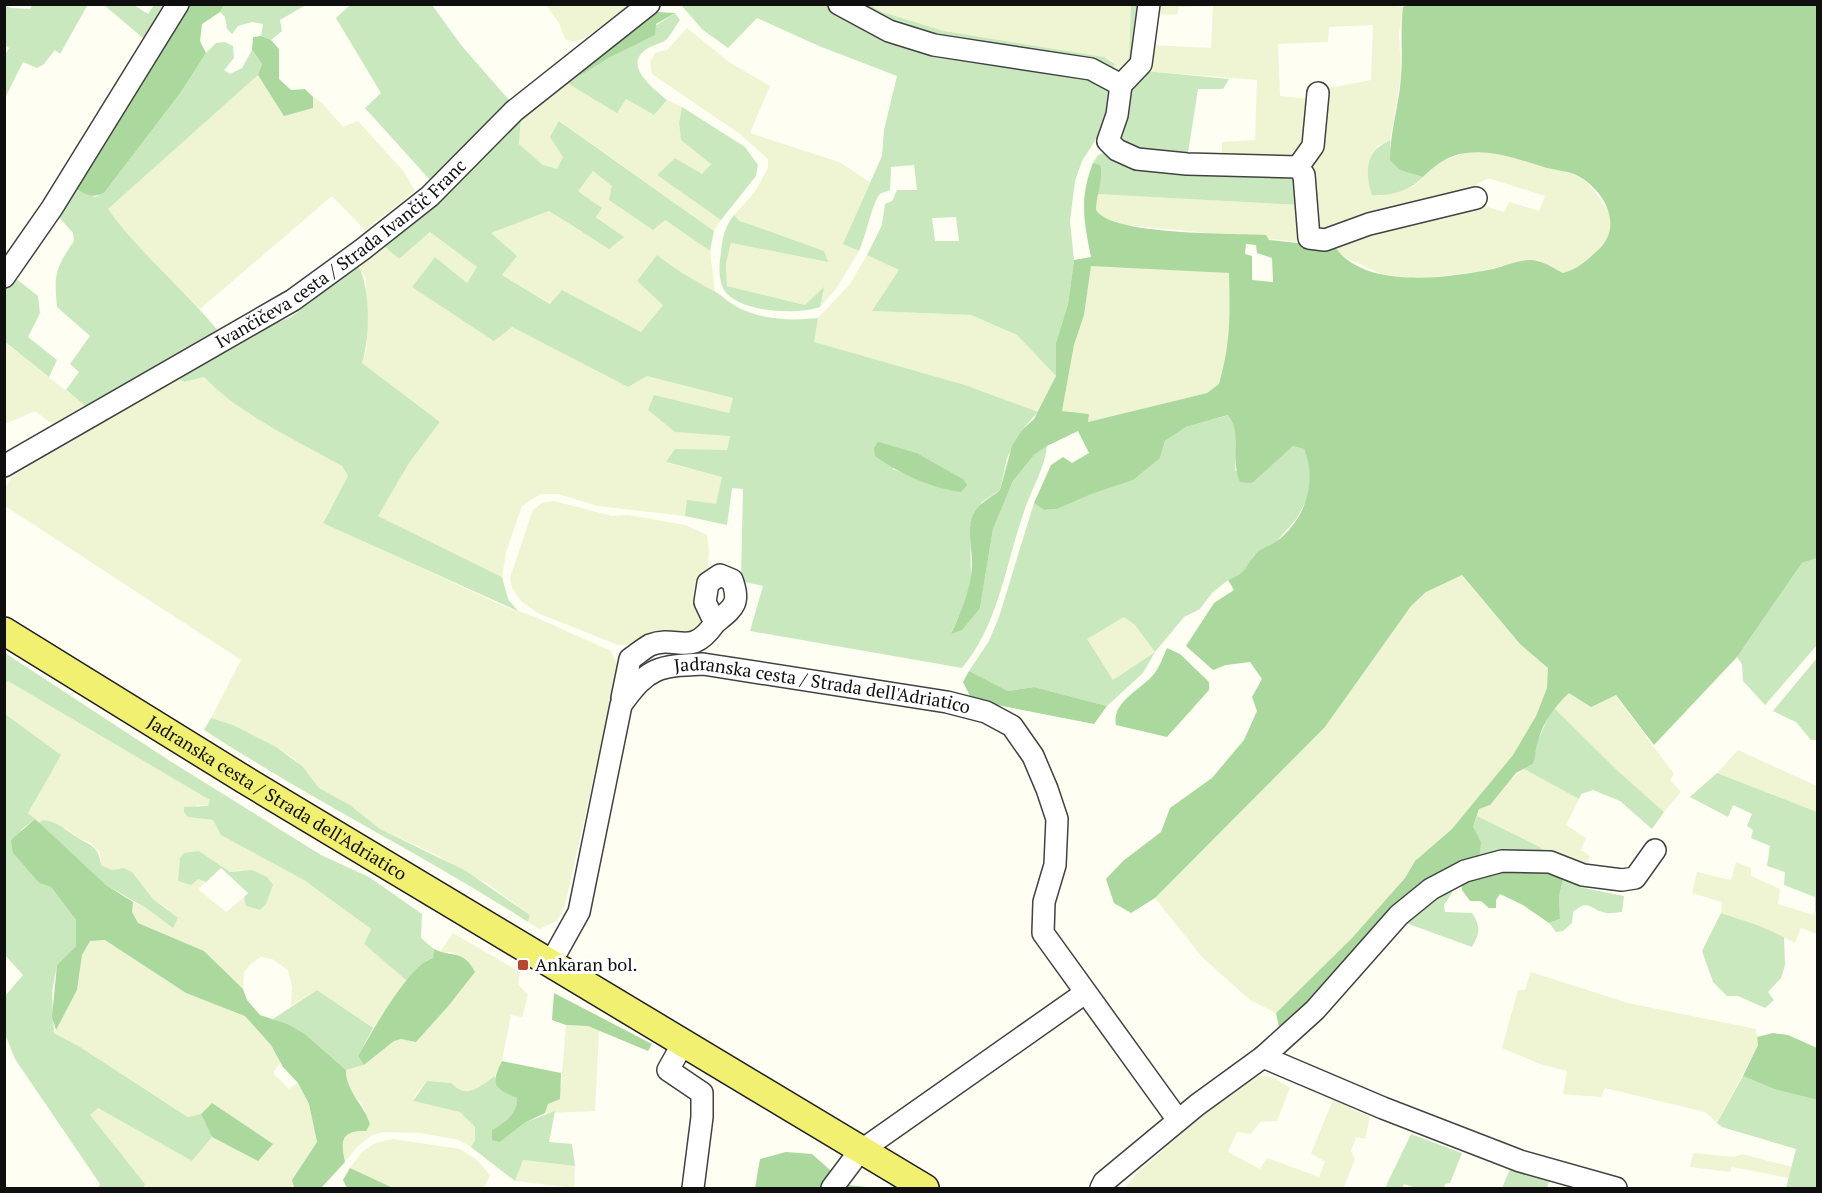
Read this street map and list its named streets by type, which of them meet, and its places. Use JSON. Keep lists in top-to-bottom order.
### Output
{
  "streets": {
    "main road": ["Jadranska cesta / Strada dell'Adriatico"],
    "street": ["Ivančičeva cesta / Strada Ivančič Franc"]
  },
  "places": {
    "transit": ["Ankaran bol."]
  }
}
